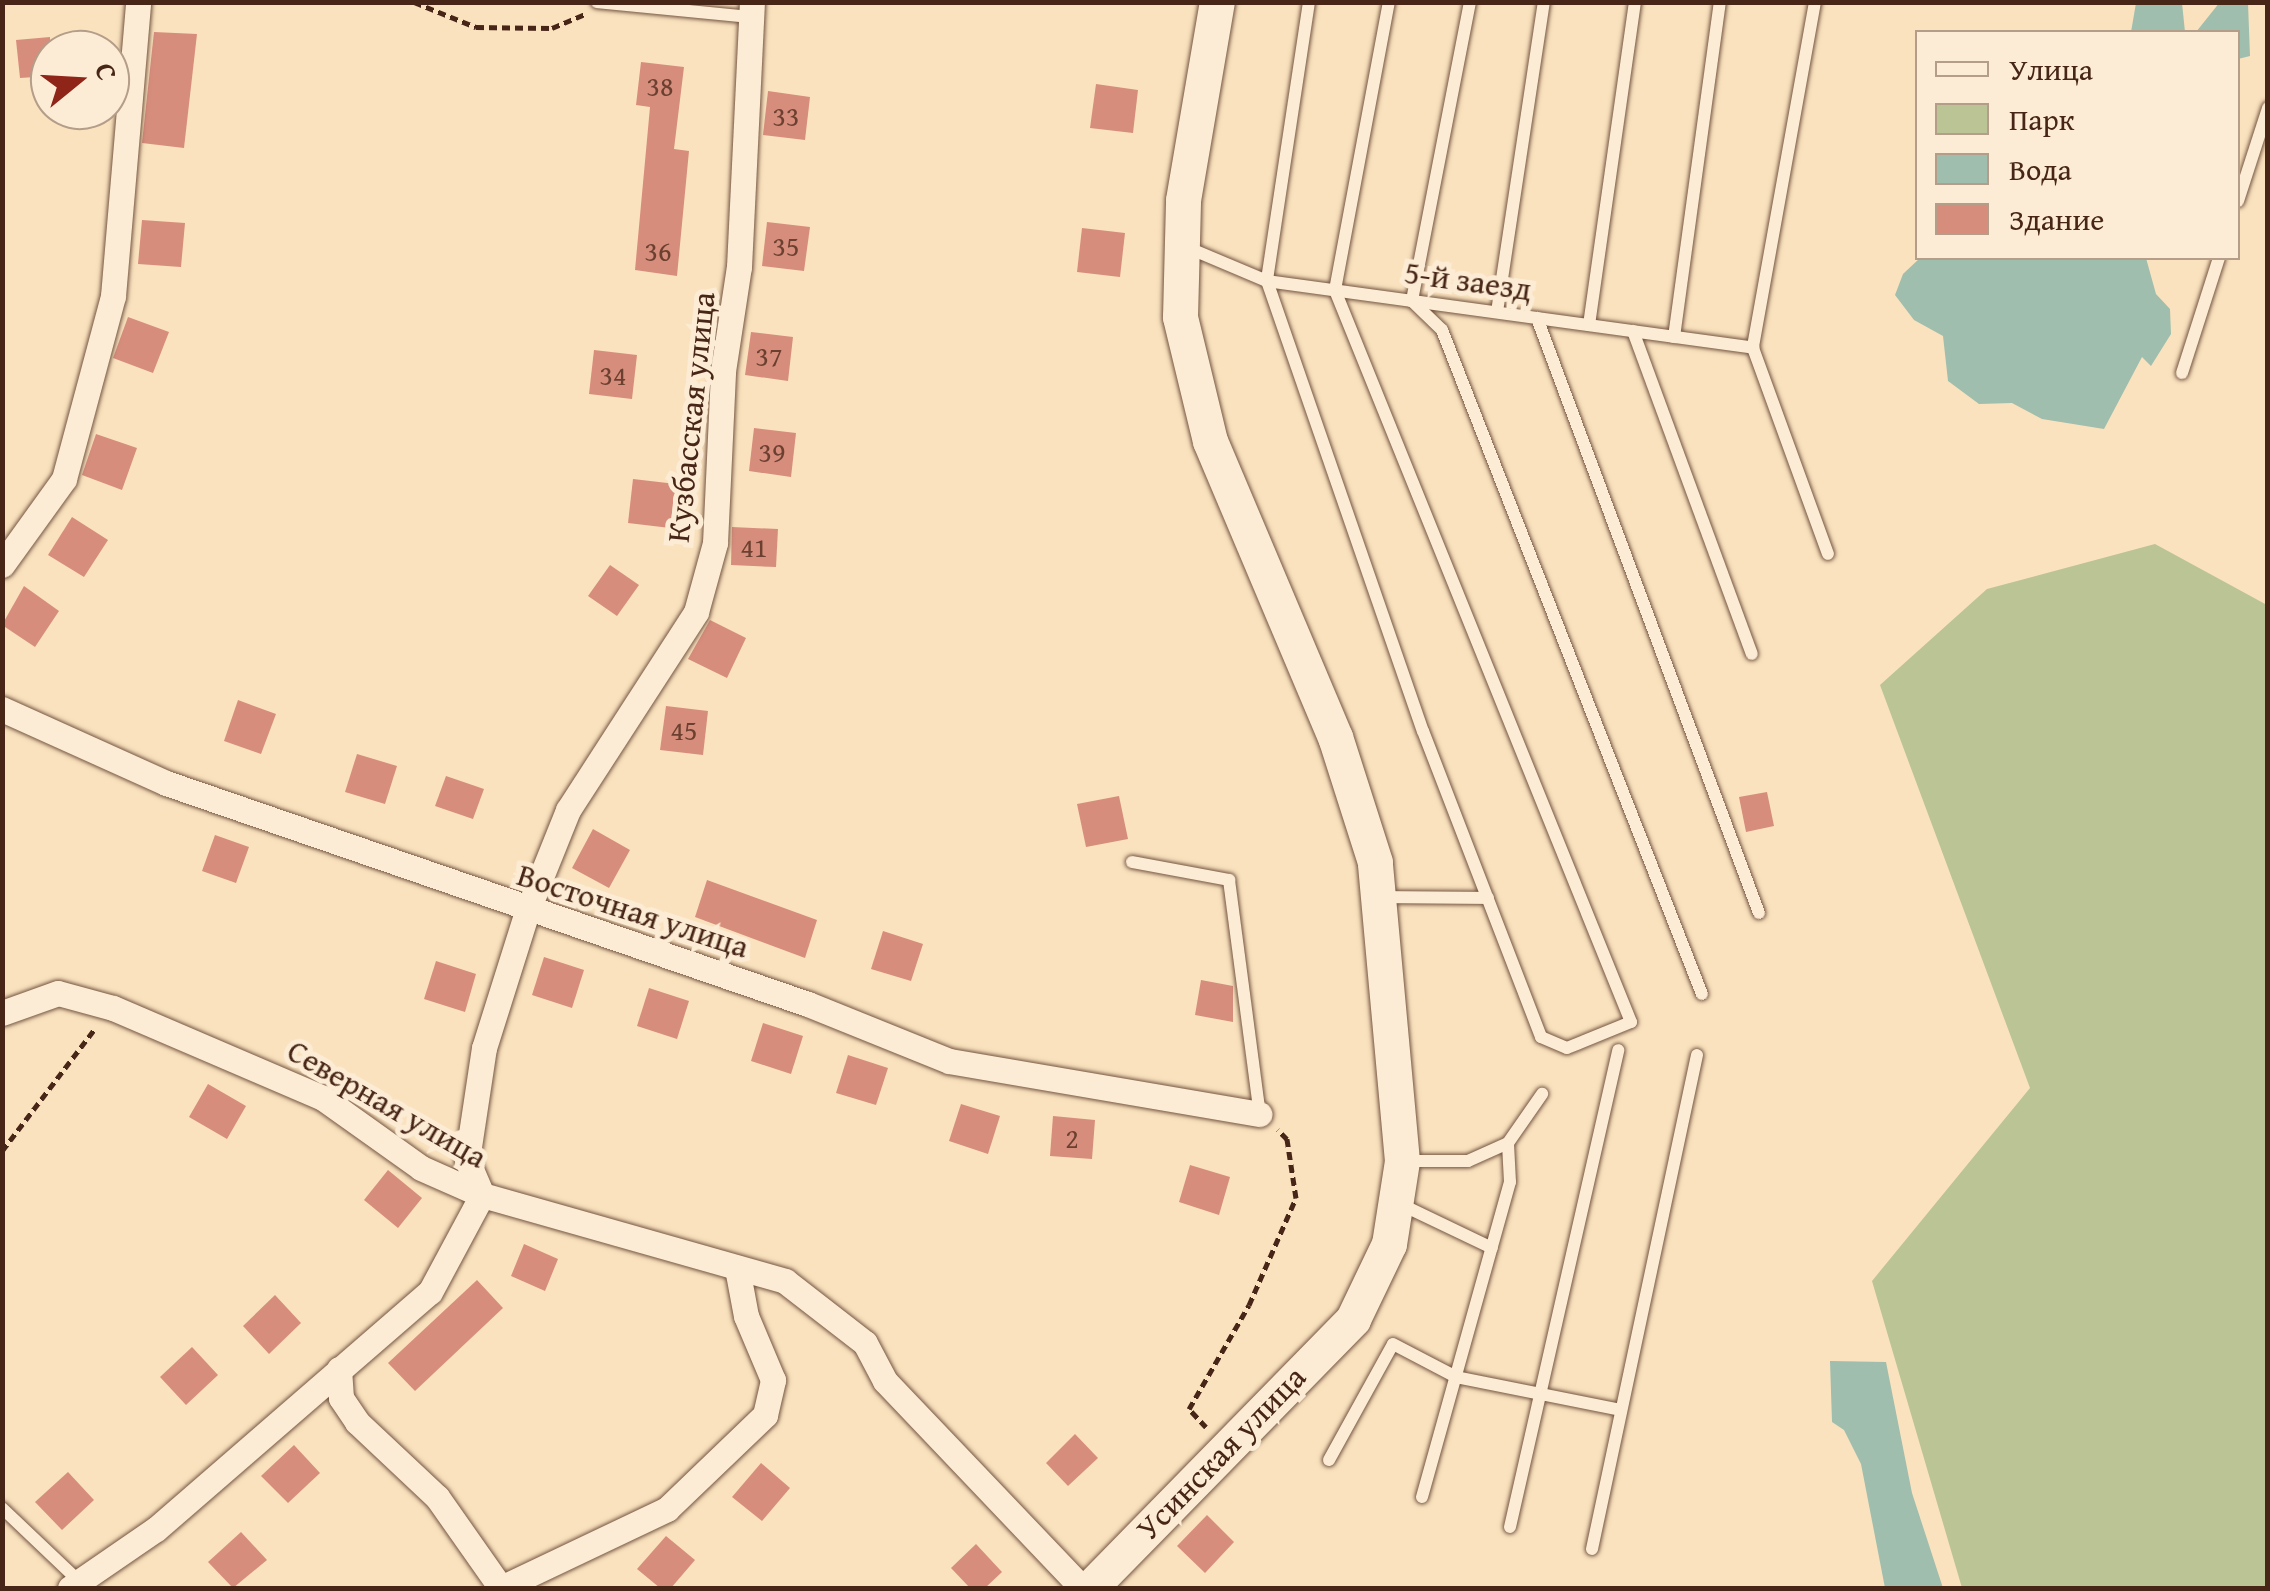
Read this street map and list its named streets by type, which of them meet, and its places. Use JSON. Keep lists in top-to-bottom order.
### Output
{
  "streets": {
    "street": [
      "Кузбасская улица",
      "Восточная улица",
      "Северная улица",
      "Усинская улица"
    ],
    "lane": ["5-й заезд"]
  },
  "crossings": [
    ["5-й заезд", "Усинская улица"],
    ["Кузбасская улица", "Восточная улица"],
    ["Кузбасская улица", "Северная улица"]
  ],
  "house_numbers": [
    "38",
    "33",
    "35",
    "36",
    "37",
    "34",
    "39",
    "41",
    "45",
    "2"
  ],
  "legend": [
    "Улица",
    "Парк",
    "Вода",
    "Здание"
  ],
  "north": "right"
}
